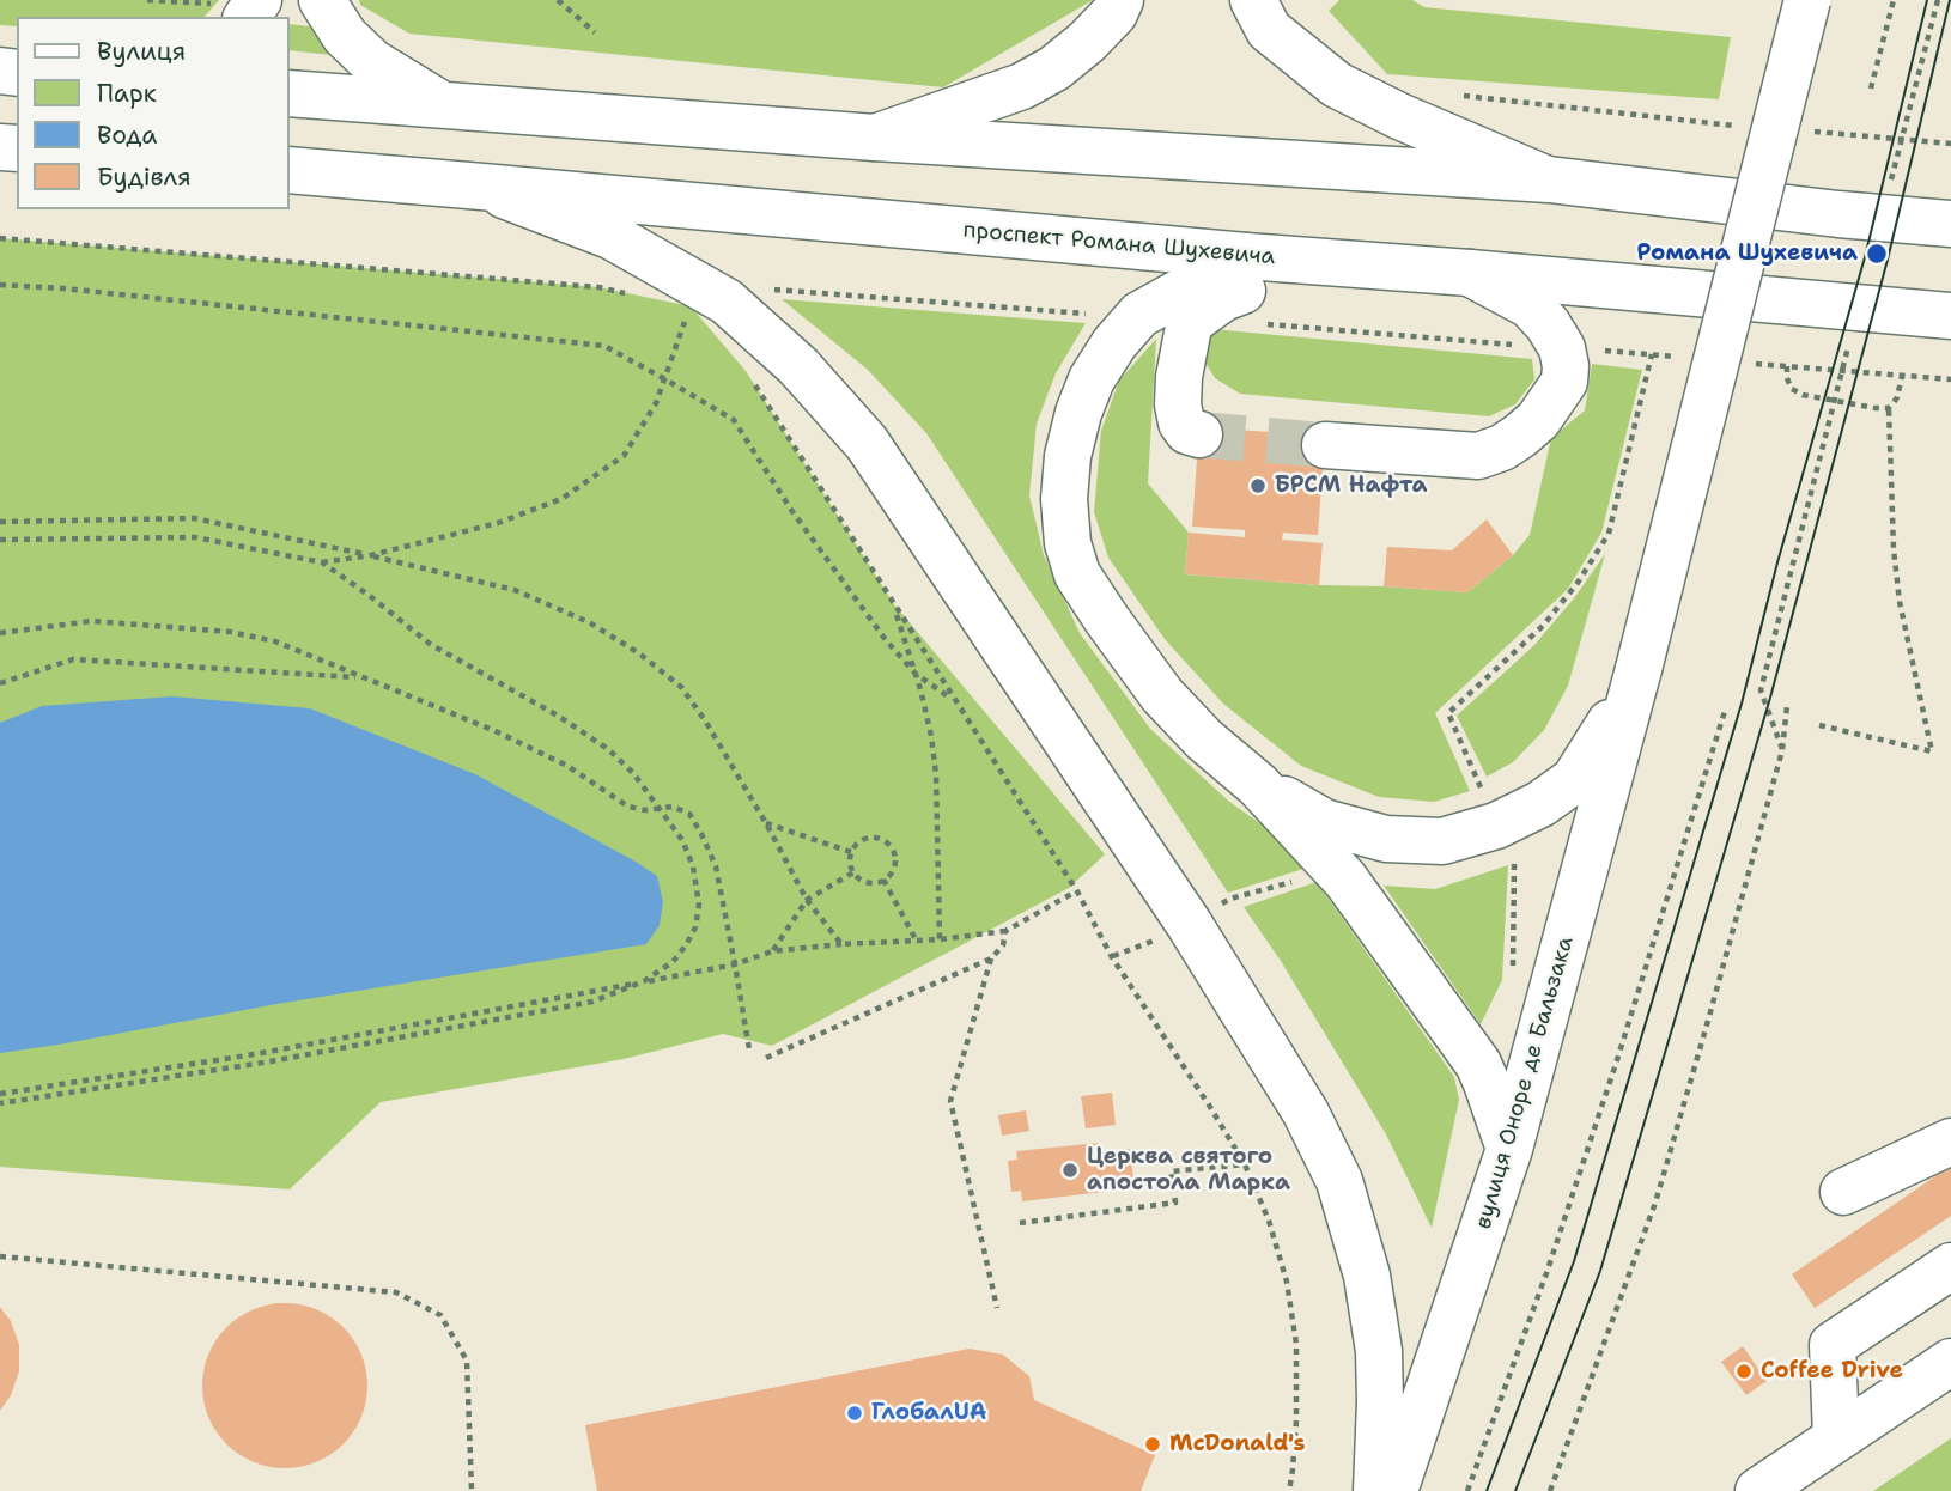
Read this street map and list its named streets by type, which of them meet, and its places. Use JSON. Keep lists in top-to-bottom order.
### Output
{
  "streets": {
    "street": ["проспект Романа Шухевича", "вулиця Оноре де Бальзака"]
  },
  "places": [
    "Романа Шухевича",
    "БРСМ Нафта",
    "Церква святого апостола Марка",
    "Coffee Drive",
    "ГлобалUA",
    "McDonald's"
  ],
  "legend": [
    "Вулиця",
    "Парк",
    "Вода",
    "Будівля"
  ]
}
